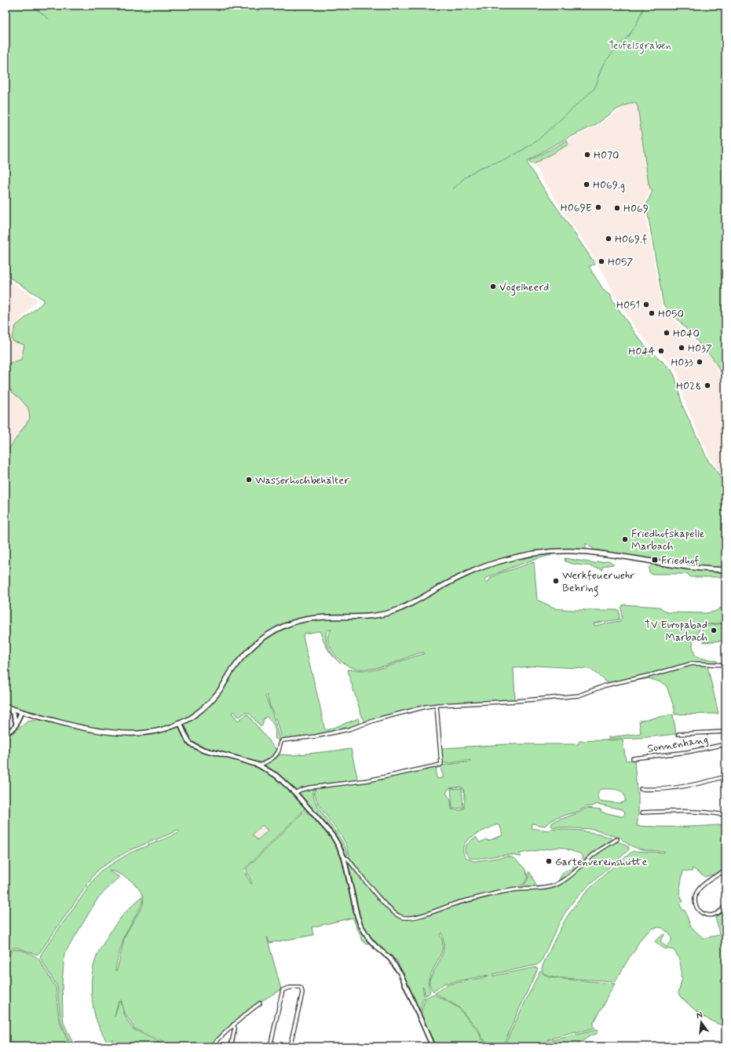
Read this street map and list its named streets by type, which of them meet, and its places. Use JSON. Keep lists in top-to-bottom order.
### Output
{
  "streets": {
    "street": ["Sonnenhang"]
  },
  "parks": ["Teufelsgraben"],
  "places": {
    "other": [
      "H070",
      "H069.g",
      "H069E",
      "H069",
      "H069.f",
      "H057",
      "Vogelheerd",
      "H051",
      "H050",
      "H040",
      "H037",
      "H044",
      "H033",
      "H028",
      "Wasserhochbehälter",
      "Friedhofskapelle Marbach",
      "Werkfeuerwehr Behring",
      "TV Europabad Marbach",
      "Gartenvereinshütte"
    ],
    "transit": ["Friedhof"]
  },
  "north": "top"
}
